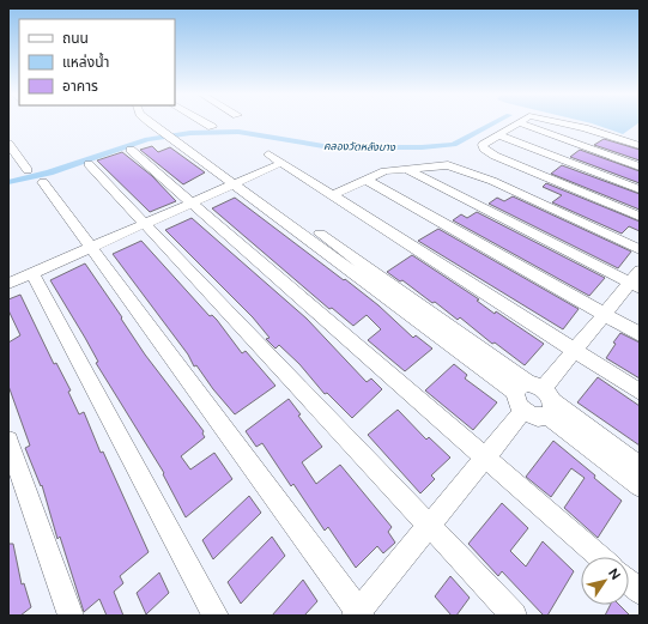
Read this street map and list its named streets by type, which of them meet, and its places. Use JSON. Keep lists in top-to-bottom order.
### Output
{
  "water": ["คลองวัดหลังบาง"],
  "legend": ["ถนน", "แหล่งน้ำ", "อาคาร"],
  "north": "top right"
}
